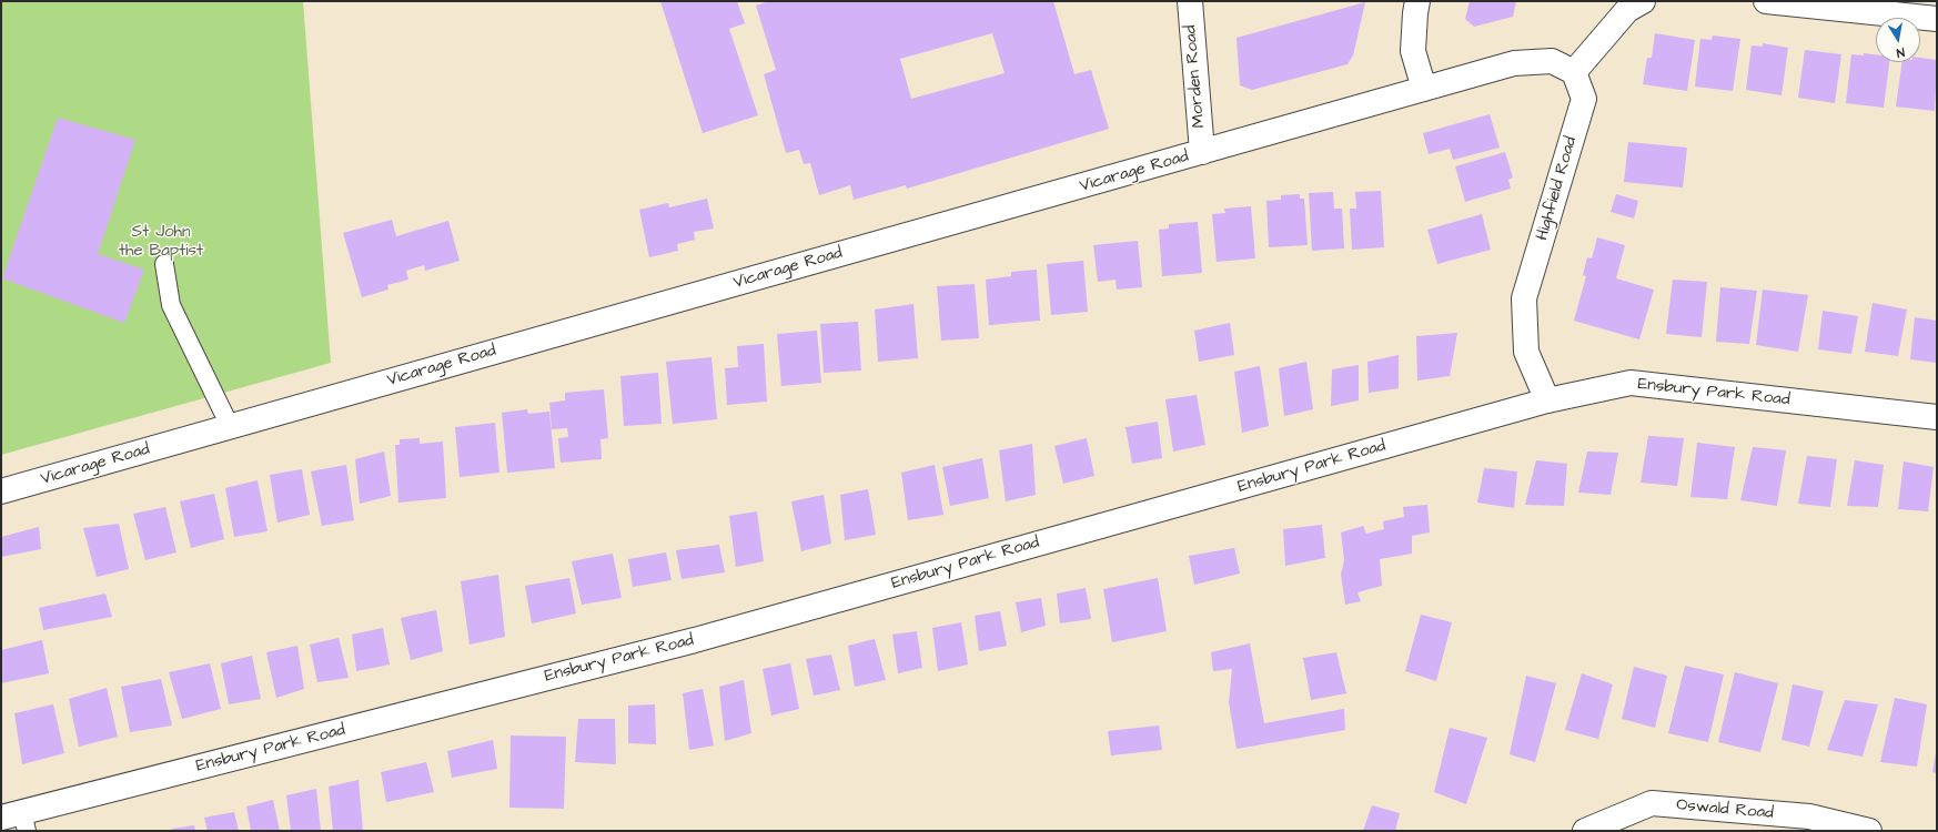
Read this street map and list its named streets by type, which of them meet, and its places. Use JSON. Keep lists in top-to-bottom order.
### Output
{
  "streets": {
    "street": [
      "Morden Road",
      "Vicarage Road",
      "Highfield Road",
      "Ensbury Park Road",
      "Oswald Road"
    ]
  },
  "crossings": [
    ["Morden Road", "Vicarage Road"],
    ["Vicarage Road", "Highfield Road"],
    ["Highfield Road", "Ensbury Park Road"]
  ],
  "parks": ["St John the Baptist"],
  "north": "bottom"
}
